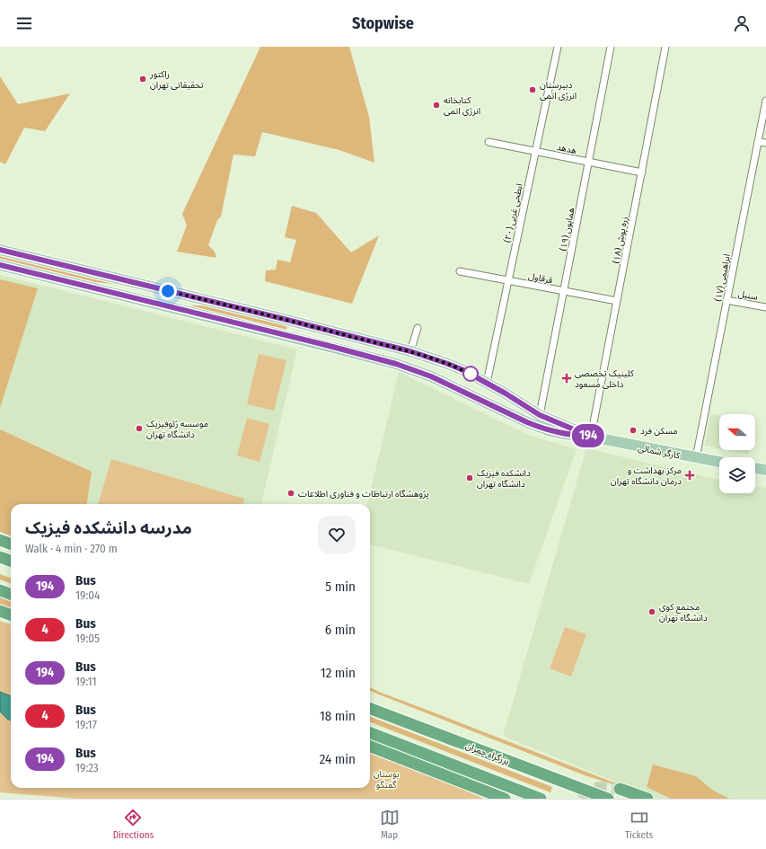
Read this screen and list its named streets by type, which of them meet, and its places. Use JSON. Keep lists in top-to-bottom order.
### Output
{
  "streets": {
    "highway": ["بزرگراه چمران"],
    "main road": ["کارگر شمالی"],
    "street": [
      "هدهد",
      "ابطحی غربی (۲۰)",
      "همایون (۱۹)",
      "زره پوش (۱۸)",
      "قرقاول",
      "ابراهیمی (۱۷)",
      "سنبل"
    ]
  },
  "crossings": [
    ["هدهد", "ابطحی غربی (۲۰)"],
    ["هدهد", "همایون (۱۹)"],
    ["هدهد", "زره پوش (۱۸)"],
    ["ابطحی غربی (۲۰)", "قرقاول"],
    ["ابطحی غربی (۲۰)", "کارگر شمالی"],
    ["همایون (۱۹)", "قرقاول"],
    ["همایون (۱۹)", "کارگر شمالی"],
    ["زره پوش (۱۸)", "قرقاول"],
    ["زره پوش (۱۸)", "کارگر شمالی"],
    ["ابراهیمی (۱۷)", "سنبل"],
    ["ابراهیمی (۱۷)", "کارگر شمالی"]
  ],
  "parks": ["بوستان گفتگو"],
  "places": {
    "other": [
      "راکتور تحقیقاتی تهران",
      "دبیرستان انرژی اتمی",
      "کتابخانه انرژی اتمی",
      "موسسه ژئوفیزیک دانشگاه تهران",
      "مسکن فرد",
      "دانشکده فیزیک دانشگاه تهران",
      "پژوهشگاه ارتباطات و فناوری اطلاعات",
      "مجتمع کوی دانشگاه تهران"
    ],
    "health": ["کلینیک تخصصی داخلی مسعود", "مرکز بهداشت و درمان دانشگاه تهران"]
  },
  "lines": ["bus line 194"],
  "north": "left",
  "page": {
    "header": "Stopwise",
    "on_map": "194",
    "heading": ["مدرسه دانشکده فیزیک", "Walk · 4 min · 270 m"],
    "list": [
      {
        "mark": "194",
        "name": "Bus",
        "note": "19:04",
        "value": "5 min"
      },
      {
        "mark": "4",
        "name": "Bus",
        "note": "19:05",
        "value": "6 min"
      },
      {
        "mark": "194",
        "name": "Bus",
        "note": "19:11",
        "value": "12 min"
      },
      {
        "mark": "4",
        "name": "Bus",
        "note": "19:17",
        "value": "18 min"
      },
      {
        "mark": "194",
        "name": "Bus",
        "note": "19:23",
        "value": "24 min"
      }
    ],
    "tabs": ["Directions", "Map", "Tickets"]
  }
}
